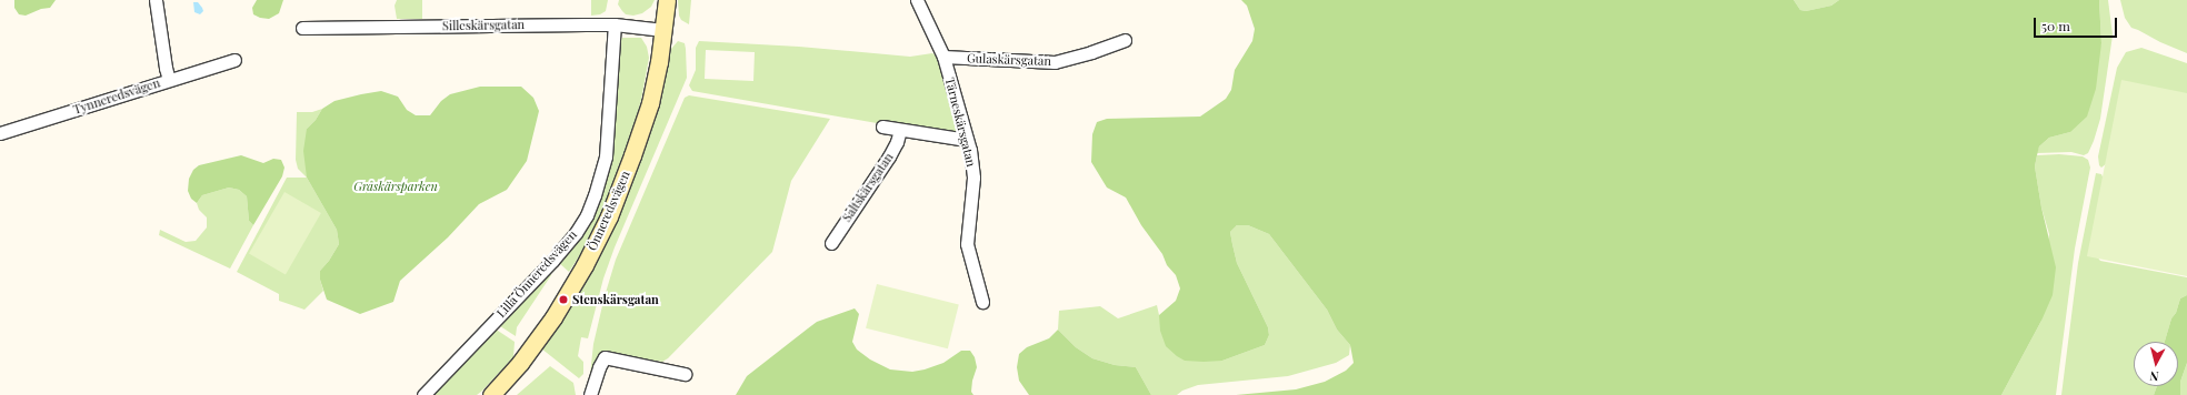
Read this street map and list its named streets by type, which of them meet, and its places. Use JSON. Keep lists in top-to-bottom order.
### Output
{
  "streets": {
    "street": [
      "Silleskärsgatan",
      "Gulaskärsgatan",
      "Tynneredsvägen",
      "Tärneskärsgatan",
      "Saltskärsgatan",
      "Önneredsvägen",
      "Lilla Önneredsvägen"
    ]
  },
  "crossings": [
    ["Silleskärsgatan", "Önneredsvägen"],
    ["Silleskärsgatan", "Lilla Önneredsvägen"],
    ["Gulaskärsgatan", "Tärneskärsgatan"]
  ],
  "parks": ["Gråskärsparken"],
  "places": ["Stenskärsgatan"],
  "scale_bar": "50 m",
  "north": "bottom"
}
